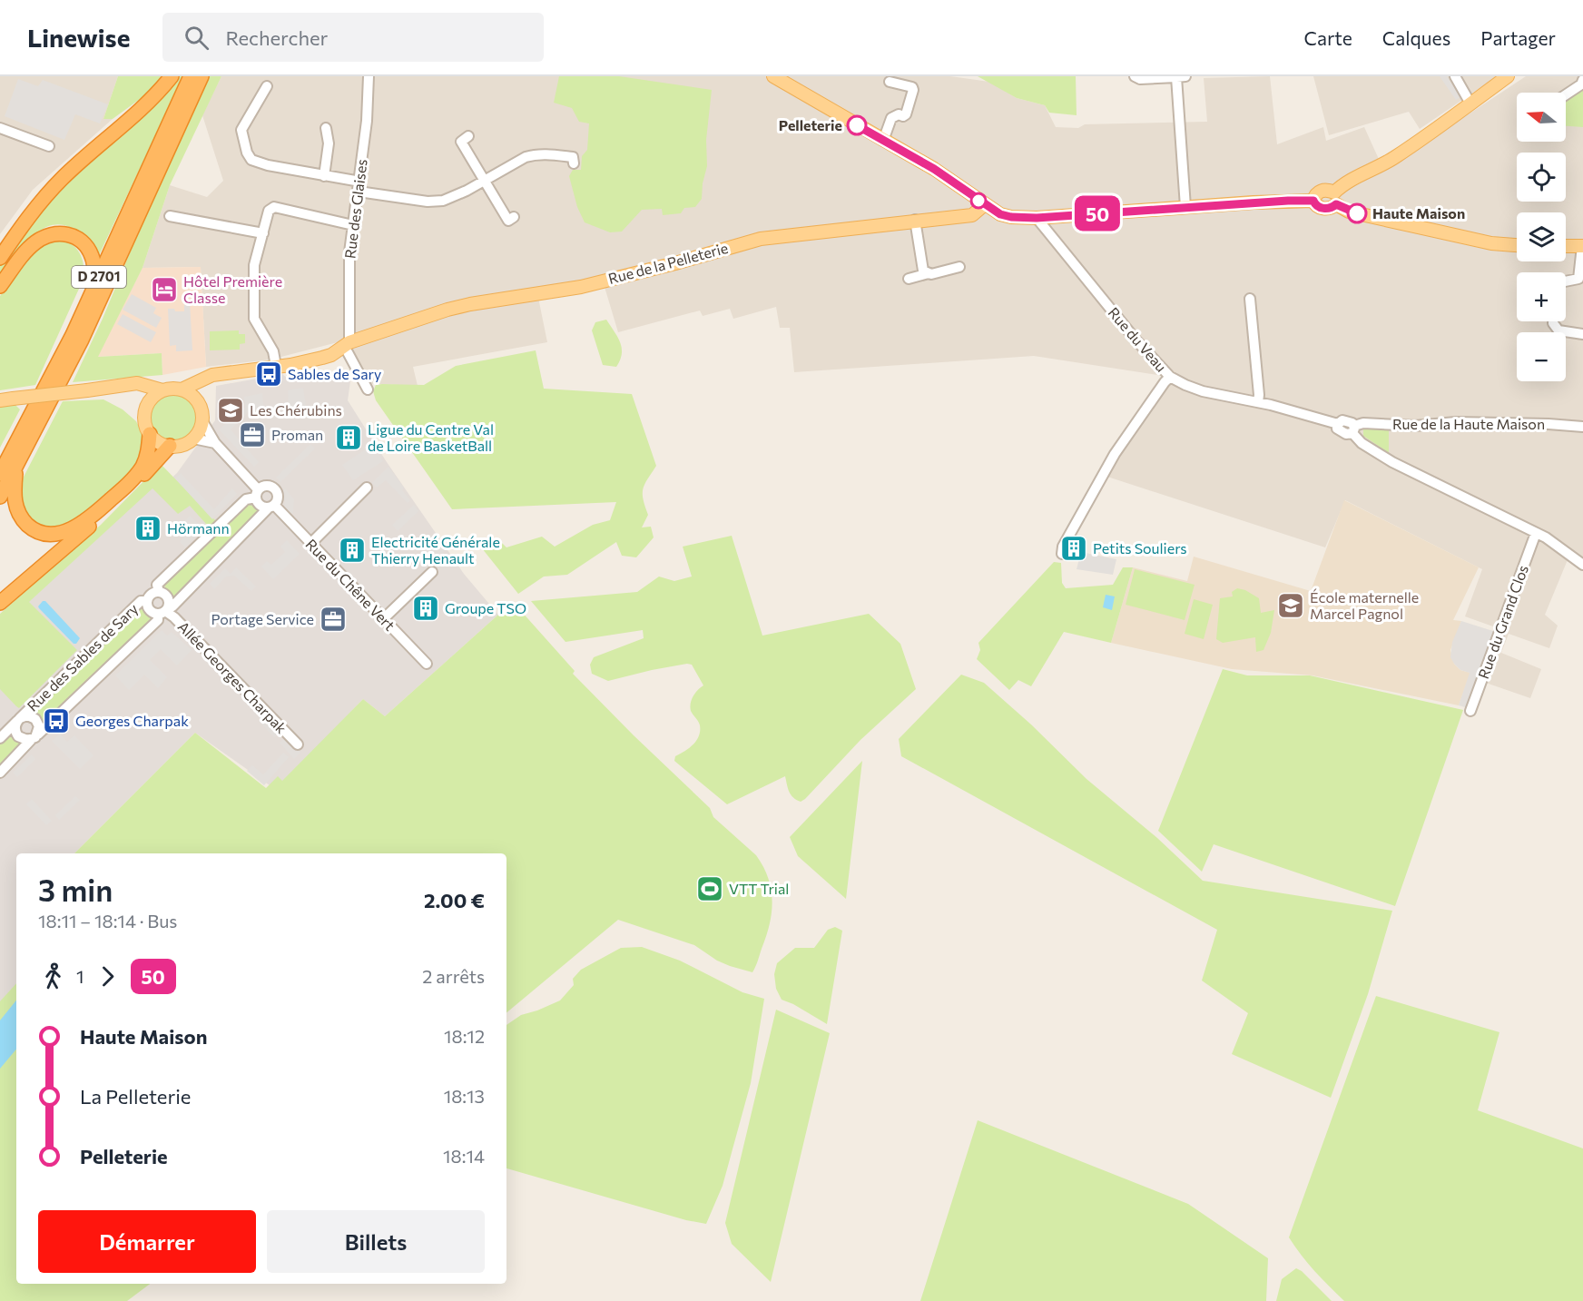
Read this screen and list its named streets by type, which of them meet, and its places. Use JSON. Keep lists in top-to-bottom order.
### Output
{
  "streets": {
    "highway": ["D 2701"],
    "main road": ["Rue de la Pelleterie"],
    "street": [
      "Rue des Glaises",
      "Rue du Veau",
      "Rue de la Haute Maison",
      "Rue du Chêne Vert",
      "Rue du Grand Clos",
      "Rue des Sables de Sary",
      "Allée Georges Charpak"
    ]
  },
  "crossings": [
    ["Rue des Glaises", "Rue de la Pelleterie"],
    ["Rue du Veau", "Rue de la Haute Maison"],
    ["Rue du Veau", "Rue du Grand Clos"],
    ["Rue du Chêne Vert", "Rue des Sables de Sary"],
    ["Rue des Sables de Sary", "Allée Georges Charpak"]
  ],
  "places": {
    "other": ["Pelleterie", "Haute Maison"],
    "hotel": ["Hôtel Première Classe"],
    "bus stop": ["Sables de Sary", "Georges Charpak"],
    "school or university": ["Les Chérubins", "École maternelle Marcel Pagnol"],
    "office": ["Proman", "Portage Service"],
    "building": [
      "Ligue du Centre Val de Loire BasketBall",
      "Hörmann",
      "Petits Souliers",
      "Electricité Générale Thierry Henault",
      "Groupe TSO"
    ],
    "sports": ["VTT Trial"]
  },
  "lines": ["bus line 50"],
  "north": "left",
  "page": {
    "header": "Linewise",
    "search": "Rechercher",
    "nav": ["Carte", "Calques", "Partager"],
    "on_map": "50",
    "map_buttons": ["+", "−"],
    "heading": ["3 min", "18:11 – 18:14 · Bus", "2.00 €"],
    "legs": ["1", "50", "2 arrêts"],
    "list": [
      {
        "name": "Haute Maison",
        "value": "18:12"
      },
      {
        "name": "La Pelleterie",
        "value": "18:13"
      },
      {
        "name": "Pelleterie",
        "value": "18:14"
      }
    ],
    "buttons": ["Démarrer", "Billets"]
  }
}
